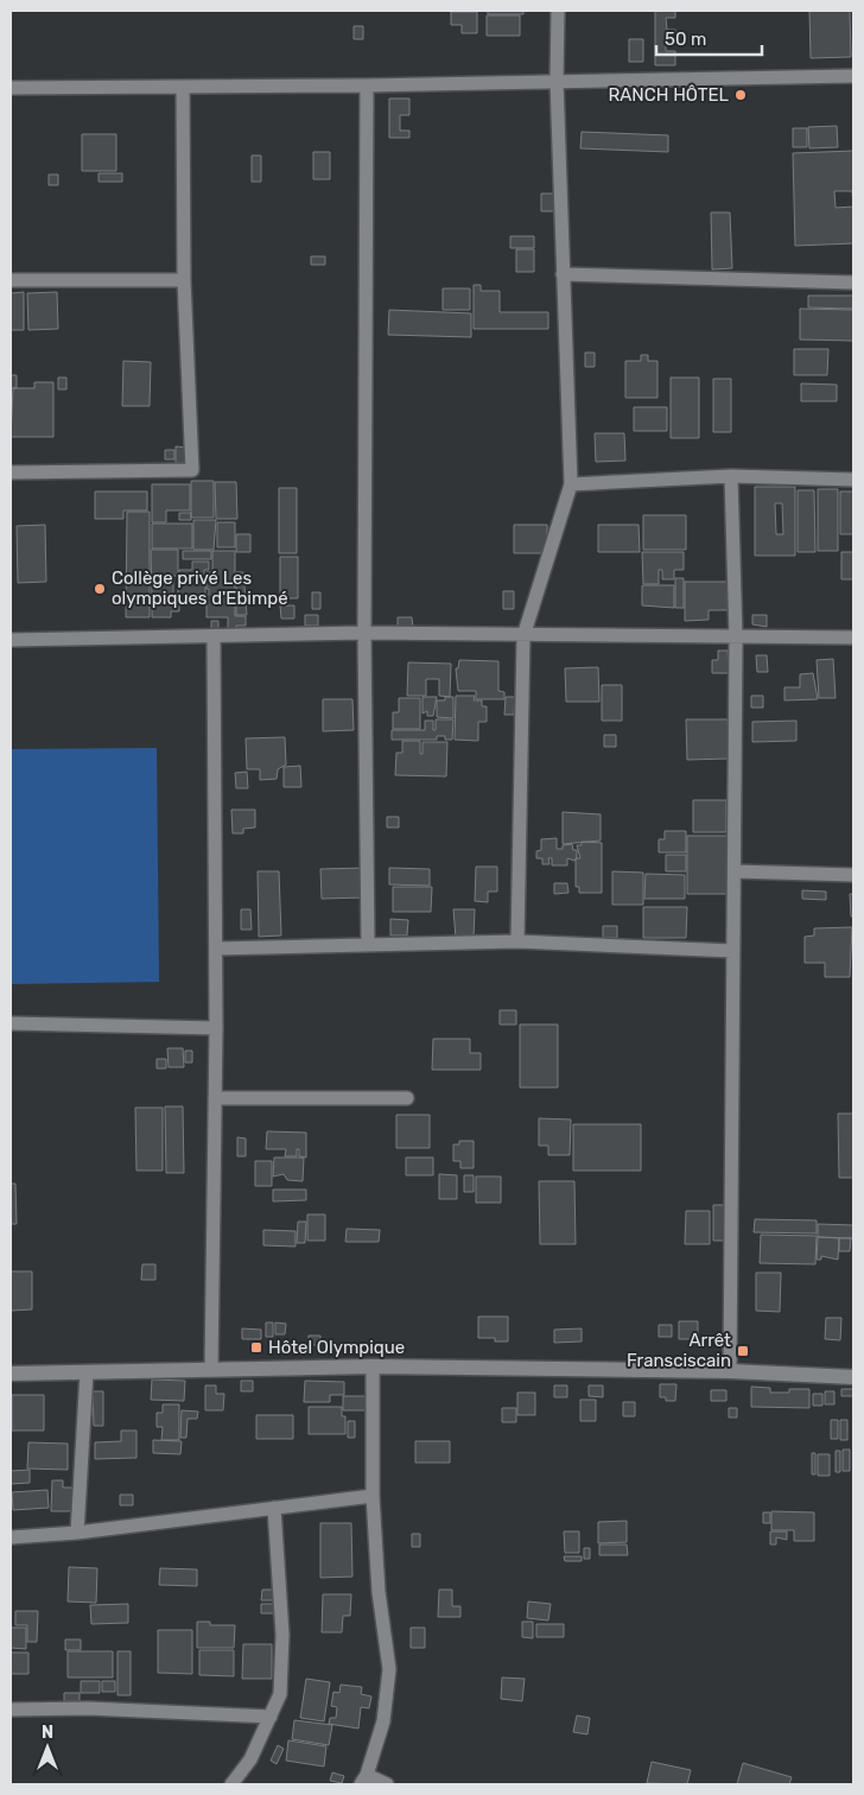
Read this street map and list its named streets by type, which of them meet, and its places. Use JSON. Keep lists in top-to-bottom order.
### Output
{
  "places": {
    "other": ["RANCH HÔTEL", "Collège privé Les olympiques d'Ebimpé"],
    "transit": ["Hôtel Olympique", "Arrêt Fransciscain"]
  },
  "scale_bar": "50 m",
  "north": "top"
}
